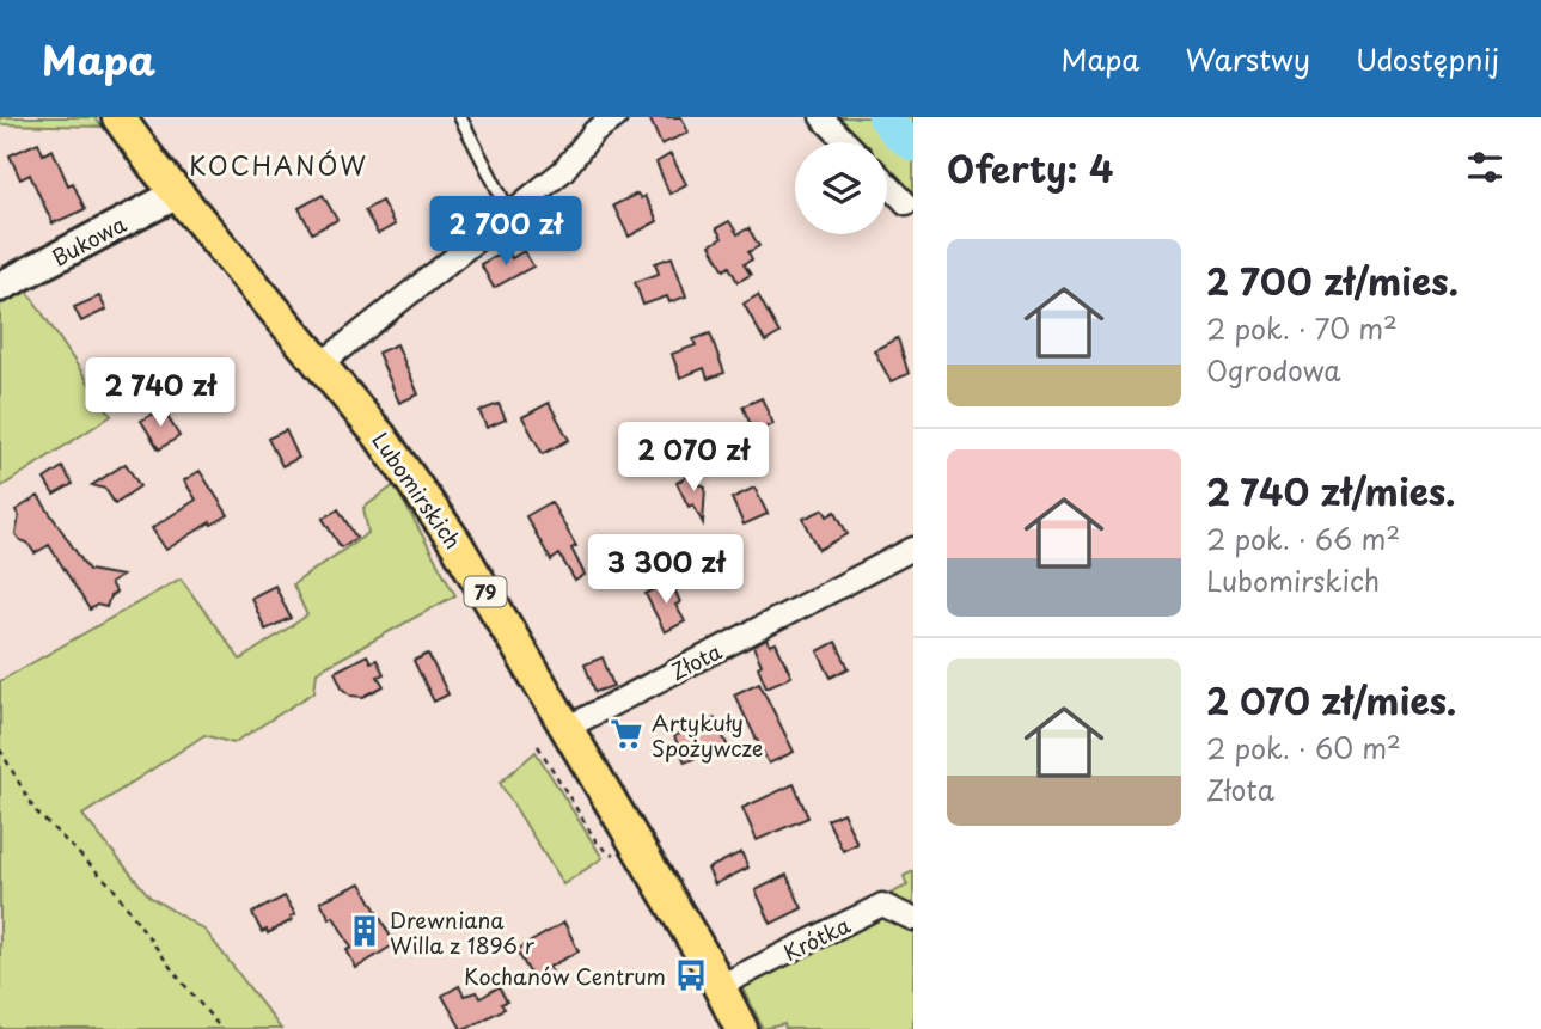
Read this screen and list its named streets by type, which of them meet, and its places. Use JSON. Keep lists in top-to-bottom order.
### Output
{
  "streets": {
    "main road": ["Lubomirskich", "79"],
    "street": ["Bukowa", "Złota", "Krótka"]
  },
  "crossings": [
    ["Bukowa", "Lubomirskich"],
    ["Lubomirskich", "Złota"],
    ["Lubomirskich", "Krótka"]
  ],
  "districts": ["KOCHANÓW"],
  "places": {
    "supermarket": ["Artykuły Spożywcze"],
    "building": ["Drewniana Willa z 1896 r"],
    "bus stop": ["Kochanów Centrum"]
  },
  "page": {
    "header": "Mapa",
    "nav": ["Mapa", "Warstwy", "Udostępnij"],
    "heading": "Oferty: 4",
    "price": [
      "2 700 zł",
      "2 740 zł",
      "2 070 zł",
      "3 300 zł"
    ],
    "list": [
      {
        "name": "2 700 zł/mies.",
        "note": "2 pok. · 70 m² · Ogrodowa"
      },
      {
        "name": "2 740 zł/mies.",
        "note": "2 pok. · 66 m² · Lubomirskich"
      },
      {
        "name": "2 070 zł/mies.",
        "note": "2 pok. · 60 m² · Złota"
      }
    ]
  }
}
